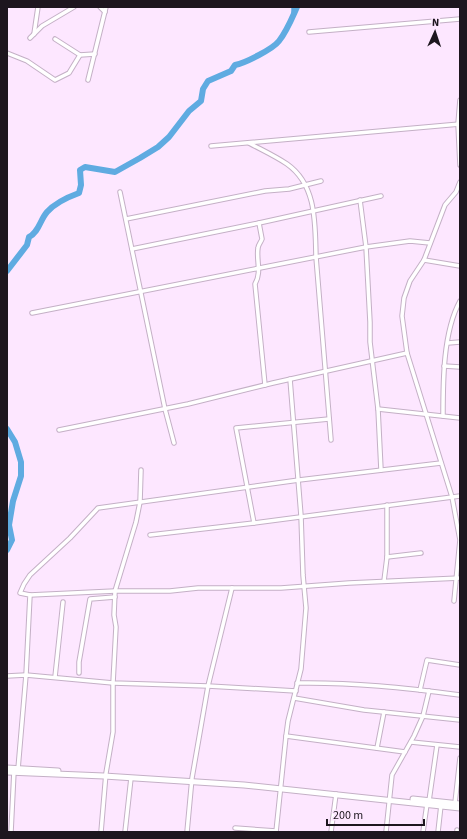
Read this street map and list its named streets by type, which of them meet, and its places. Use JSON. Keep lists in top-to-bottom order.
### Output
{
  "scale_bar": "200 m",
  "north": "top"
}
